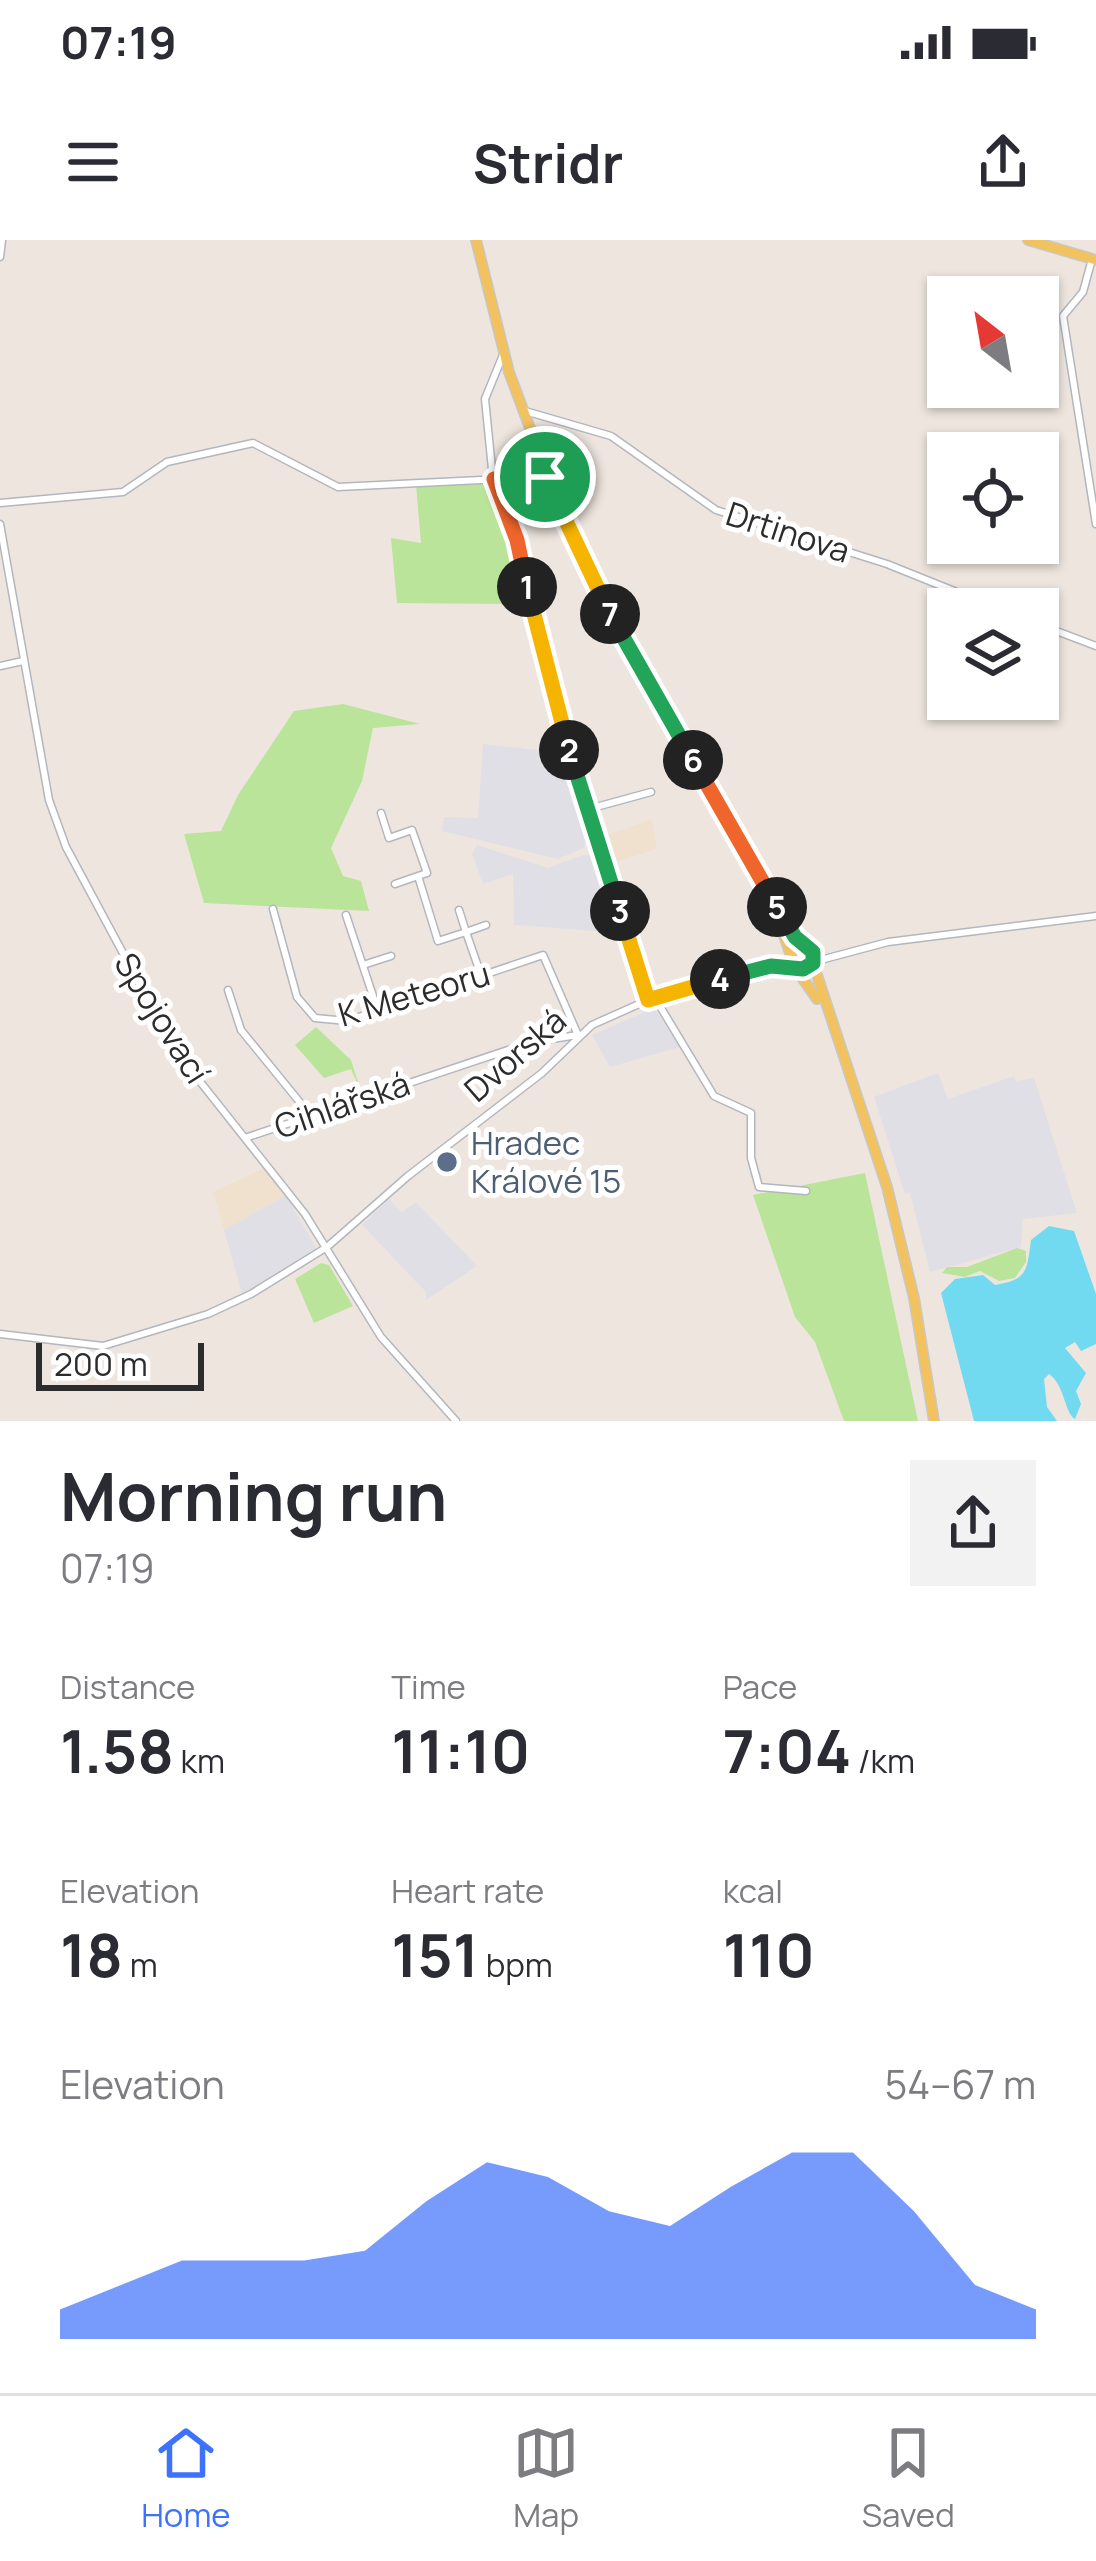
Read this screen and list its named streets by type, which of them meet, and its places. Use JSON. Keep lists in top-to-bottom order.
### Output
{
  "streets": {
    "main road": ["Dvorská"],
    "street": [
      "Drtinova",
      "K Meteoru",
      "Spojovací",
      "Cihlářská"
    ]
  },
  "crossings": [
    ["K Meteoru", "Dvorská"],
    ["K Meteoru", "Cihlářská"],
    ["Spojovací", "Dvorská"],
    ["Spojovací", "Cihlářská"],
    ["Dvorská", "Cihlářská"]
  ],
  "places": ["Hradec Králové 15"],
  "scale_bar": "200 m",
  "north": "top left",
  "page": {
    "status": "07:19",
    "header": "Stridr",
    "pins": [
      "1",
      "7",
      "2",
      "6",
      "5",
      "3",
      "4"
    ],
    "scale": "200 m",
    "heading": ["Morning run", "07:19"],
    "stats": [
      ["Distance", "1.58 km"],
      ["Time", "11:10"],
      ["Pace", "7:04 /km"],
      ["Elevation", "18 m"],
      ["Heart rate", "151 bpm"],
      ["kcal", "110"]
    ],
    "chart": ["Elevation", "54–67 m"],
    "tabs": ["Home", "Map", "Saved"]
  }
}
